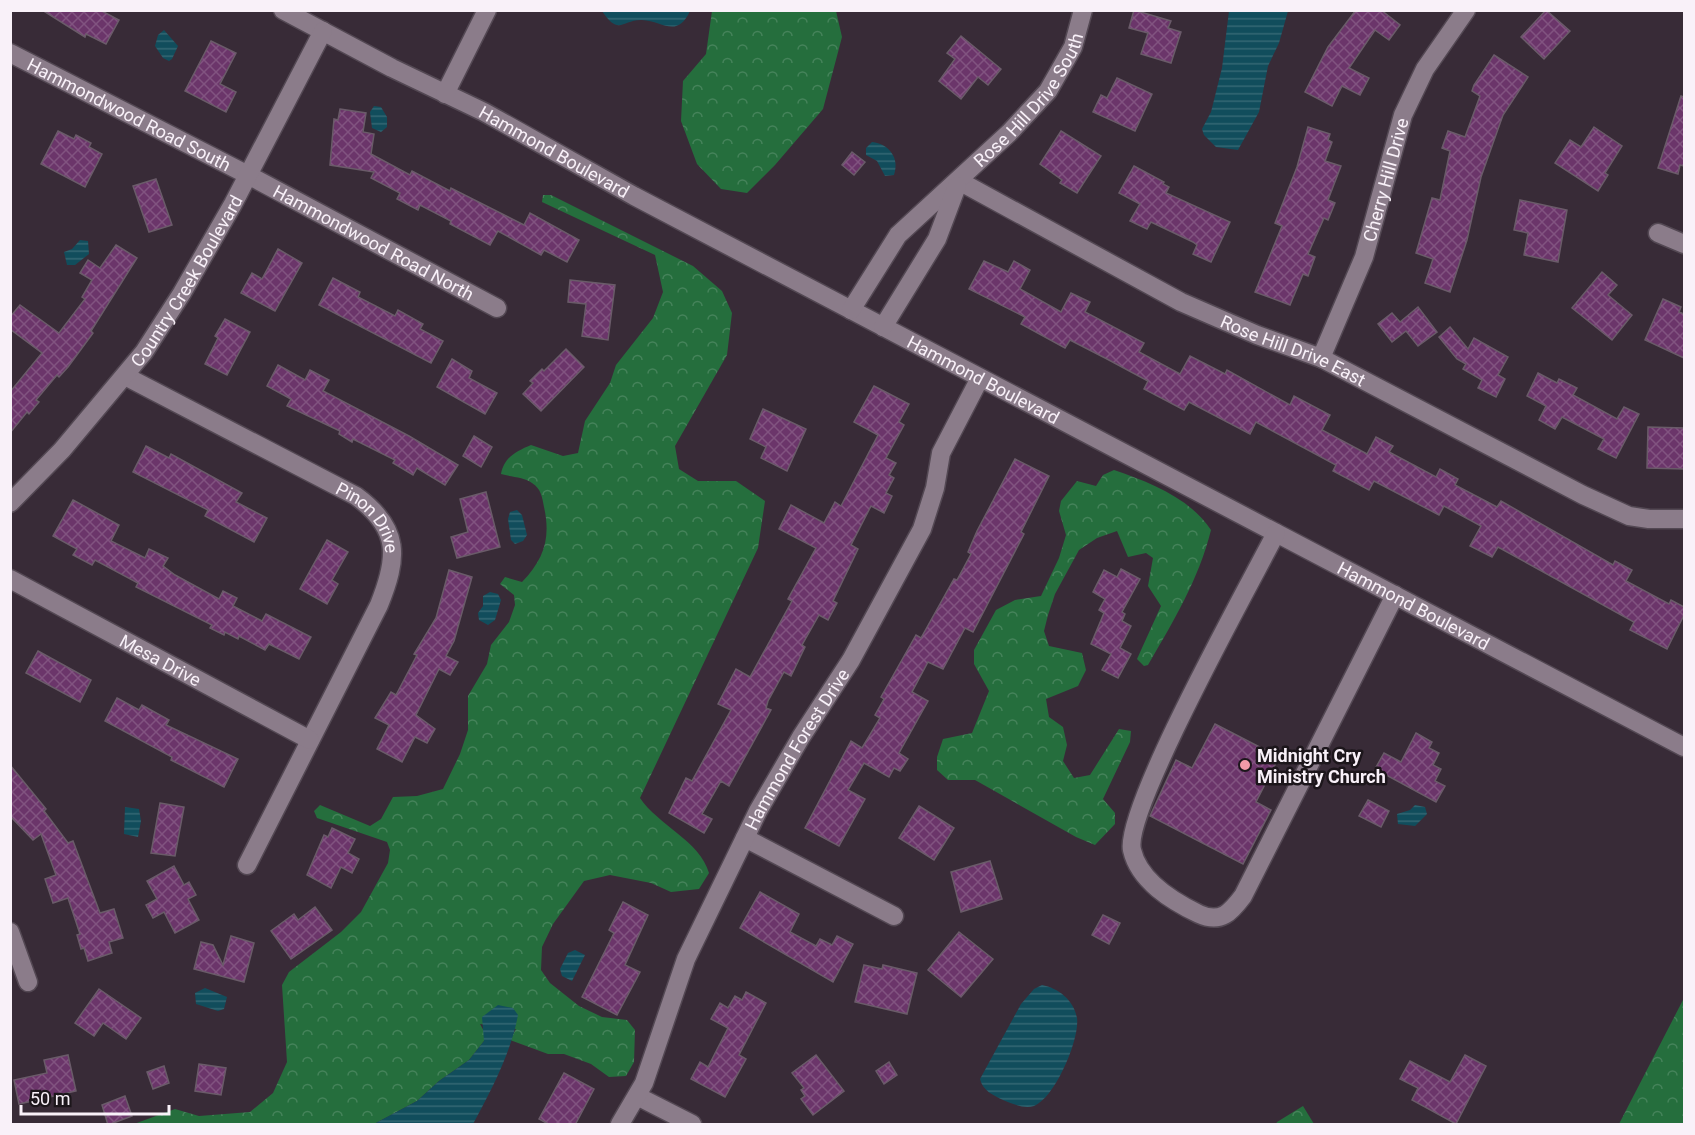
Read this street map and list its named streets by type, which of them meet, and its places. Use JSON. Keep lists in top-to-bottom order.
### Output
{
  "streets": {
    "street": [
      "Rose Hill Drive South",
      "Hammondwood Road South",
      "Hammond Boulevard",
      "Cherry Hill Drive",
      "Hammondwood Road North",
      "Country Creek Boulevard",
      "Rose Hill Drive East",
      "Pinon Drive",
      "Mesa Drive",
      "Hammond Forest Drive"
    ]
  },
  "crossings": [
    ["Rose Hill Drive South", "Hammond Boulevard"],
    ["Rose Hill Drive South", "Rose Hill Drive East"],
    ["Hammondwood Road South", "Hammondwood Road North"],
    ["Hammondwood Road South", "Country Creek Boulevard"],
    ["Hammond Boulevard", "Country Creek Boulevard"],
    ["Hammond Boulevard", "Hammond Forest Drive"],
    ["Cherry Hill Drive", "Rose Hill Drive East"],
    ["Hammondwood Road North", "Country Creek Boulevard"],
    ["Country Creek Boulevard", "Pinon Drive"],
    ["Pinon Drive", "Mesa Drive"]
  ],
  "places": ["Midnight Cry Ministry Church"],
  "scale_bar": "50 m"
}
